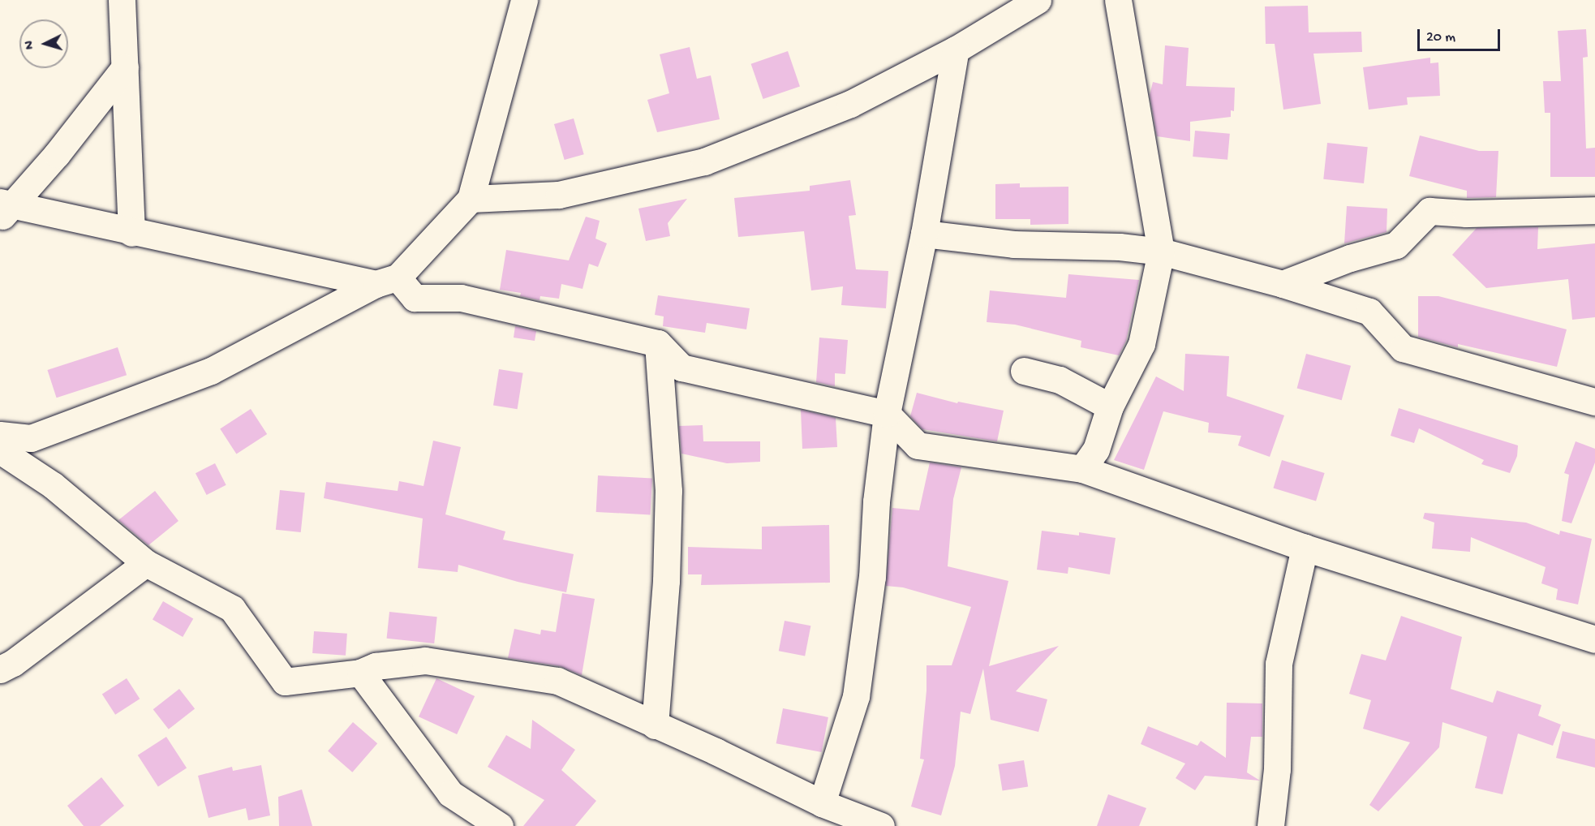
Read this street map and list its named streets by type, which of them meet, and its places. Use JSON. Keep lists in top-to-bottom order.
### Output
{
  "scale_bar": "20 m",
  "north": "left"
}
